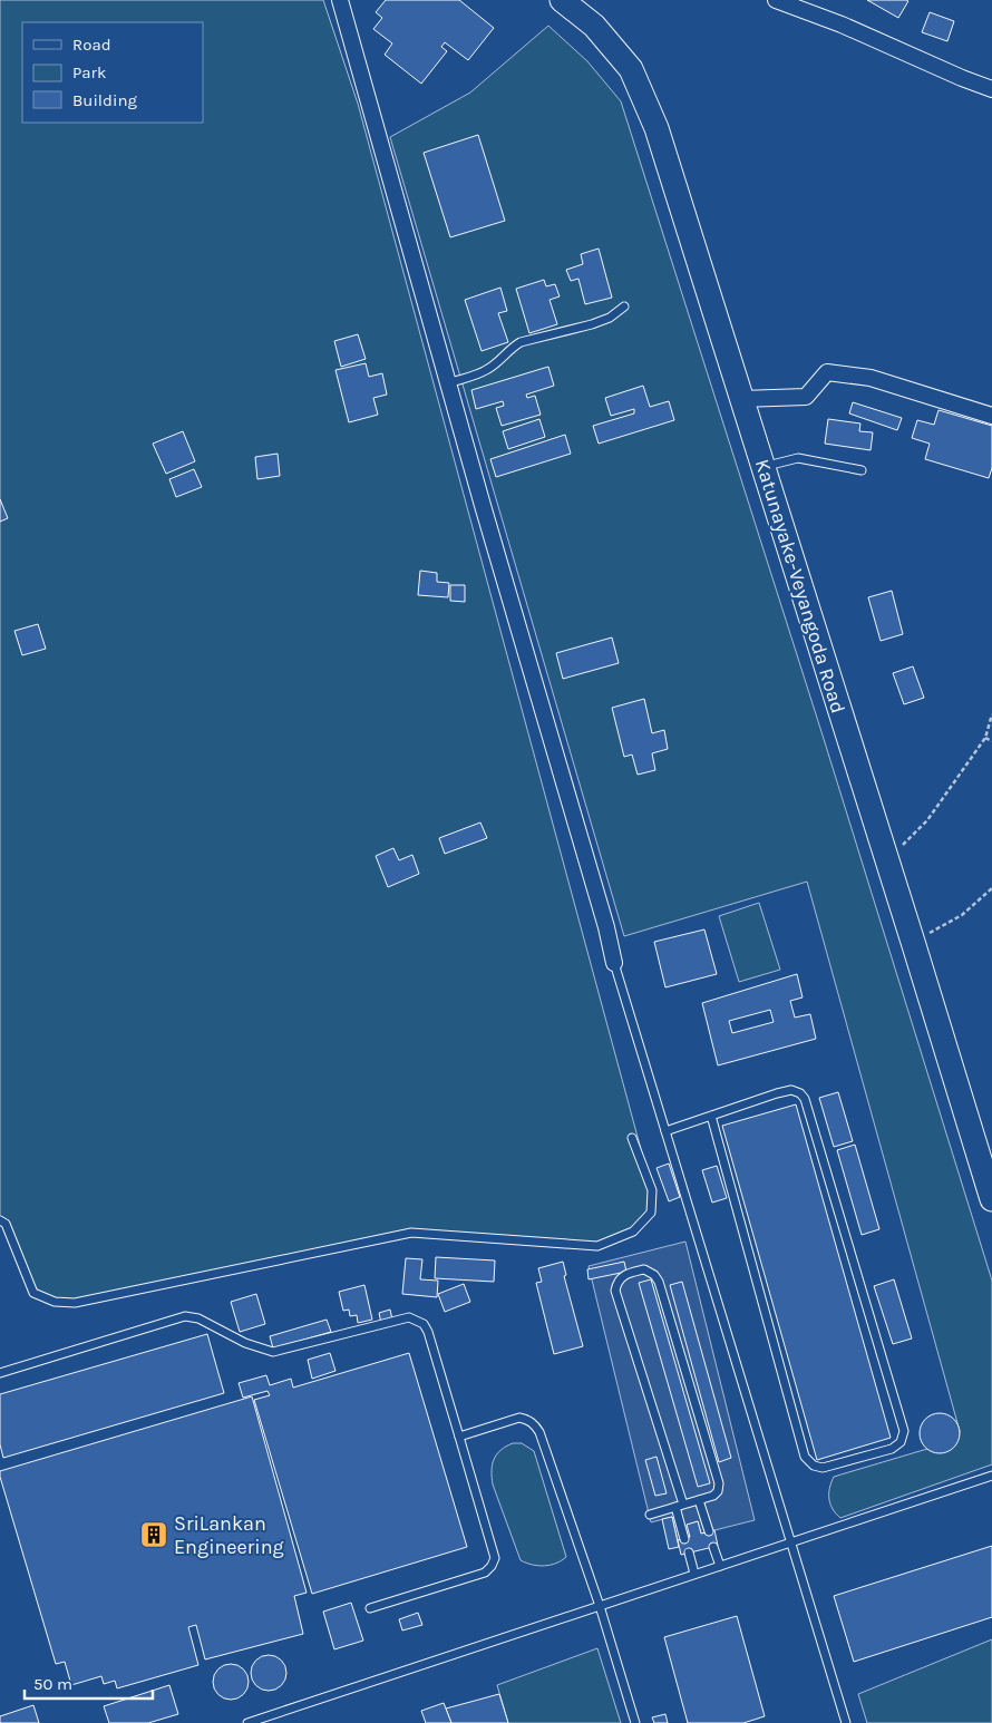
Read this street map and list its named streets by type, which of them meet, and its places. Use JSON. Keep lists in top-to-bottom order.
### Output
{
  "streets": {
    "main road": ["Katunayake-Veyangoda Road"]
  },
  "places": {
    "building": ["SriLankan Engineering"]
  },
  "legend": ["Road", "Park", "Building"],
  "scale_bar": "50 m"
}
